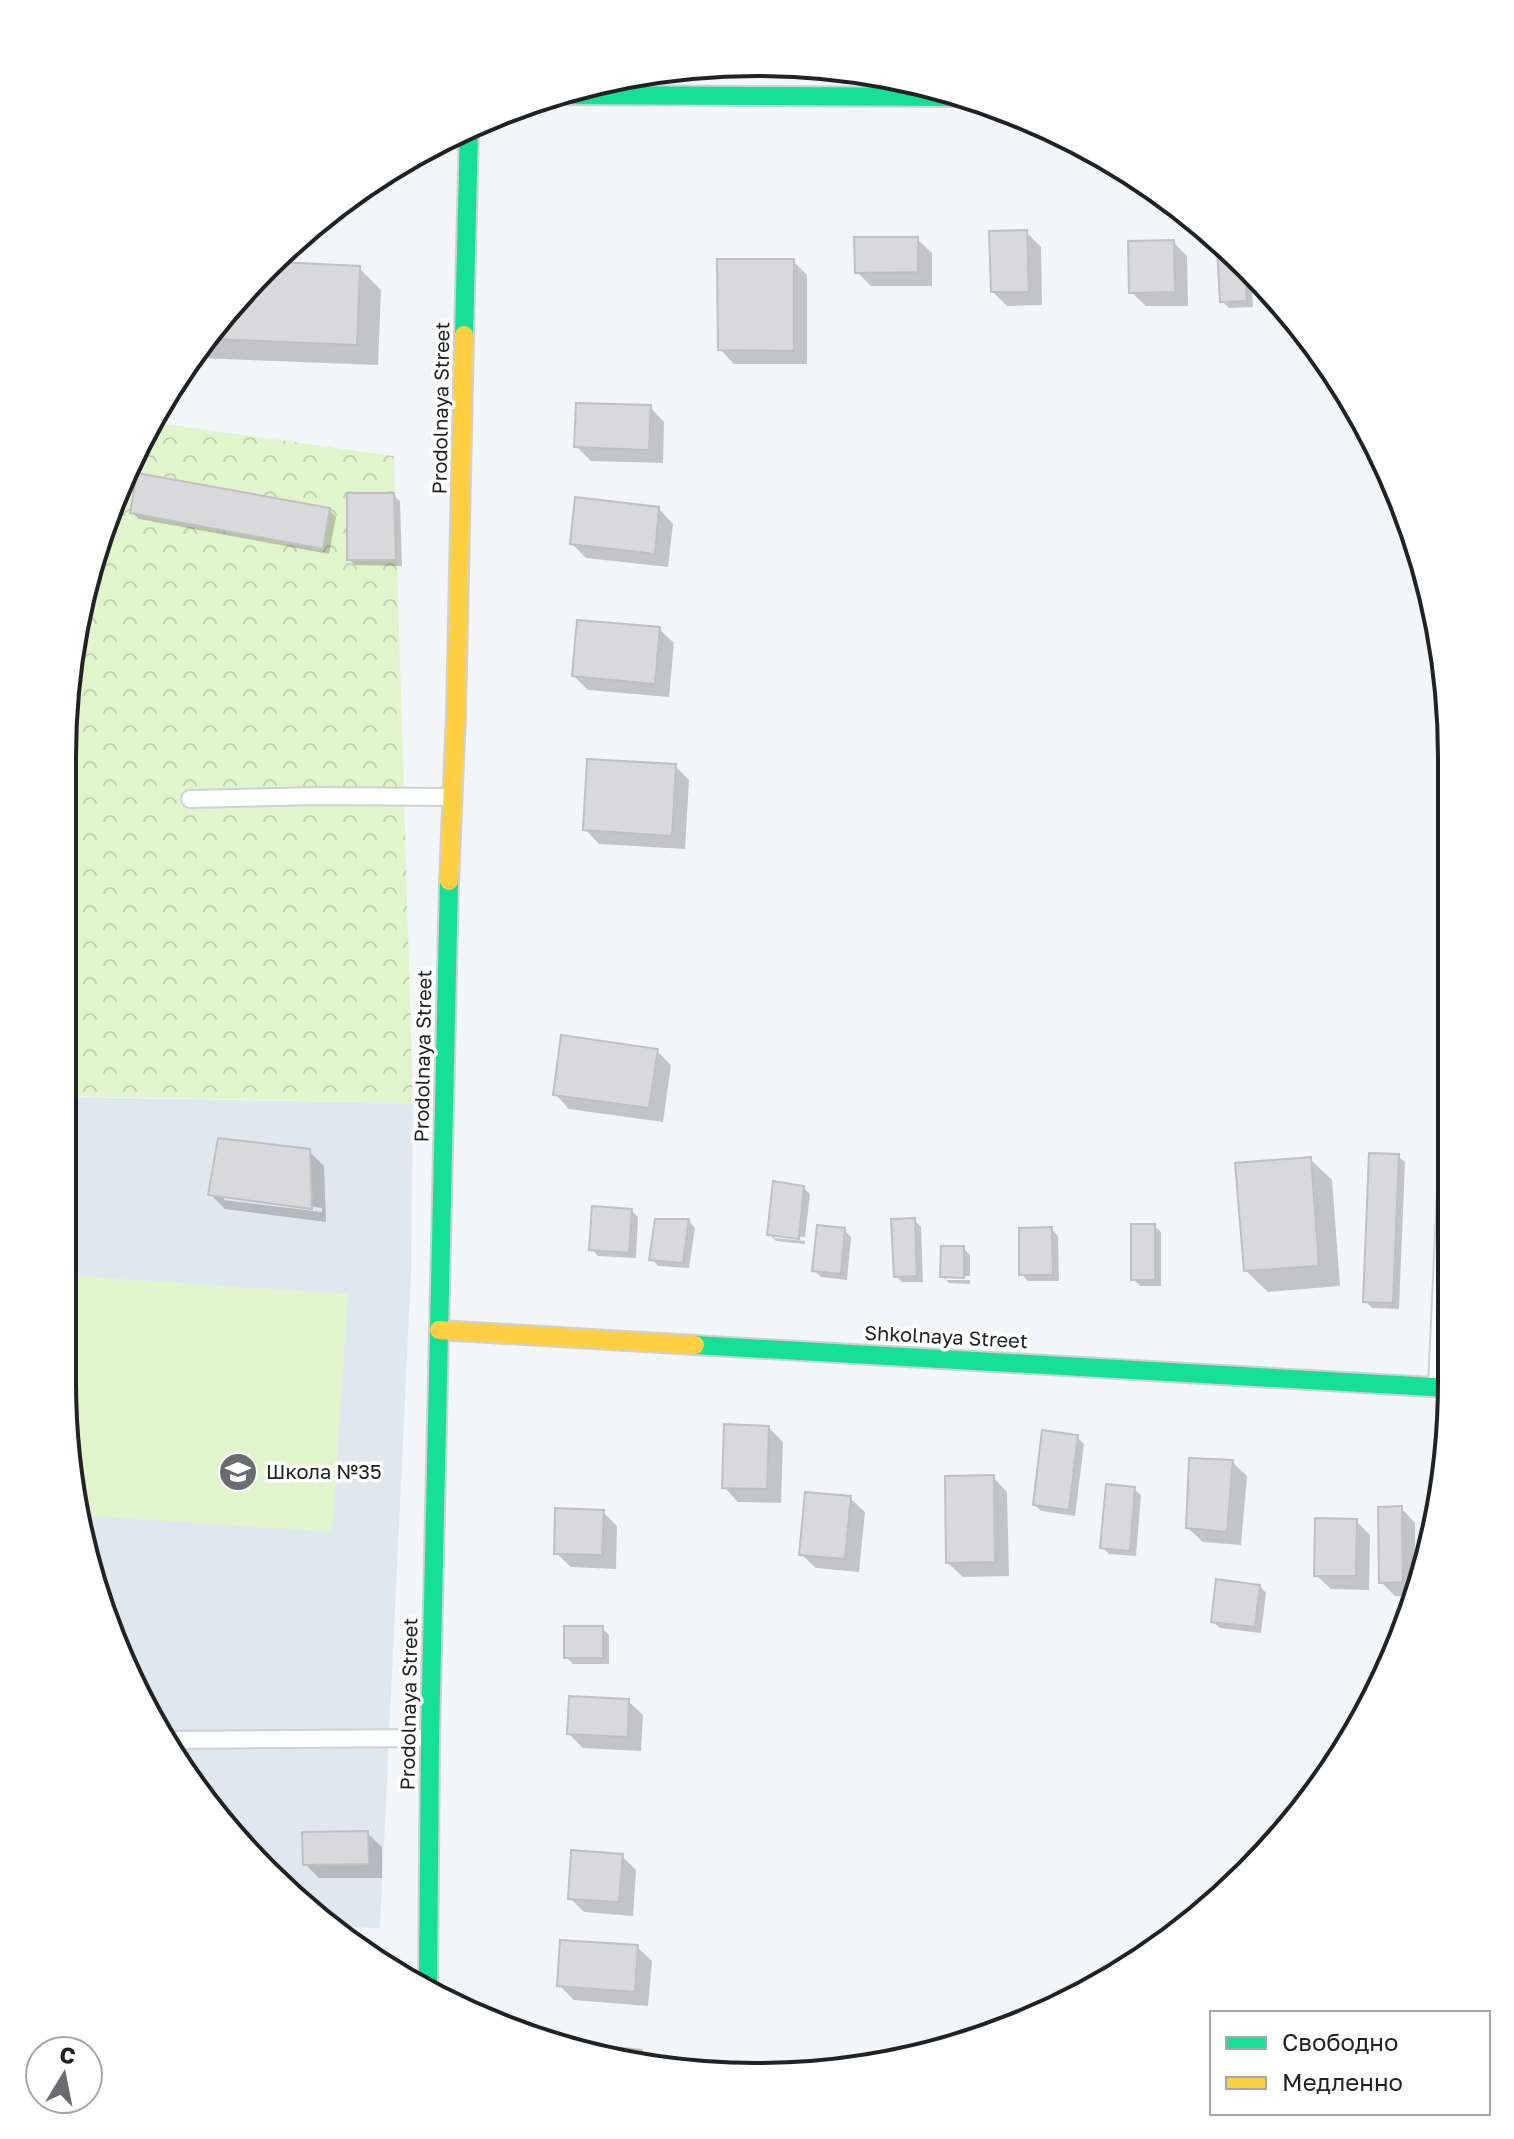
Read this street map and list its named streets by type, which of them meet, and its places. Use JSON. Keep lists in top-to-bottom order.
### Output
{
  "streets": {
    "street": ["Prodolnaya Street", "Shkolnaya Street"]
  },
  "crossings": [
    ["Prodolnaya Street", "Shkolnaya Street"]
  ],
  "places": {
    "school or university": ["Школа №35"]
  },
  "legend": ["Свободно", "Медленно"],
  "north": "top"
}
